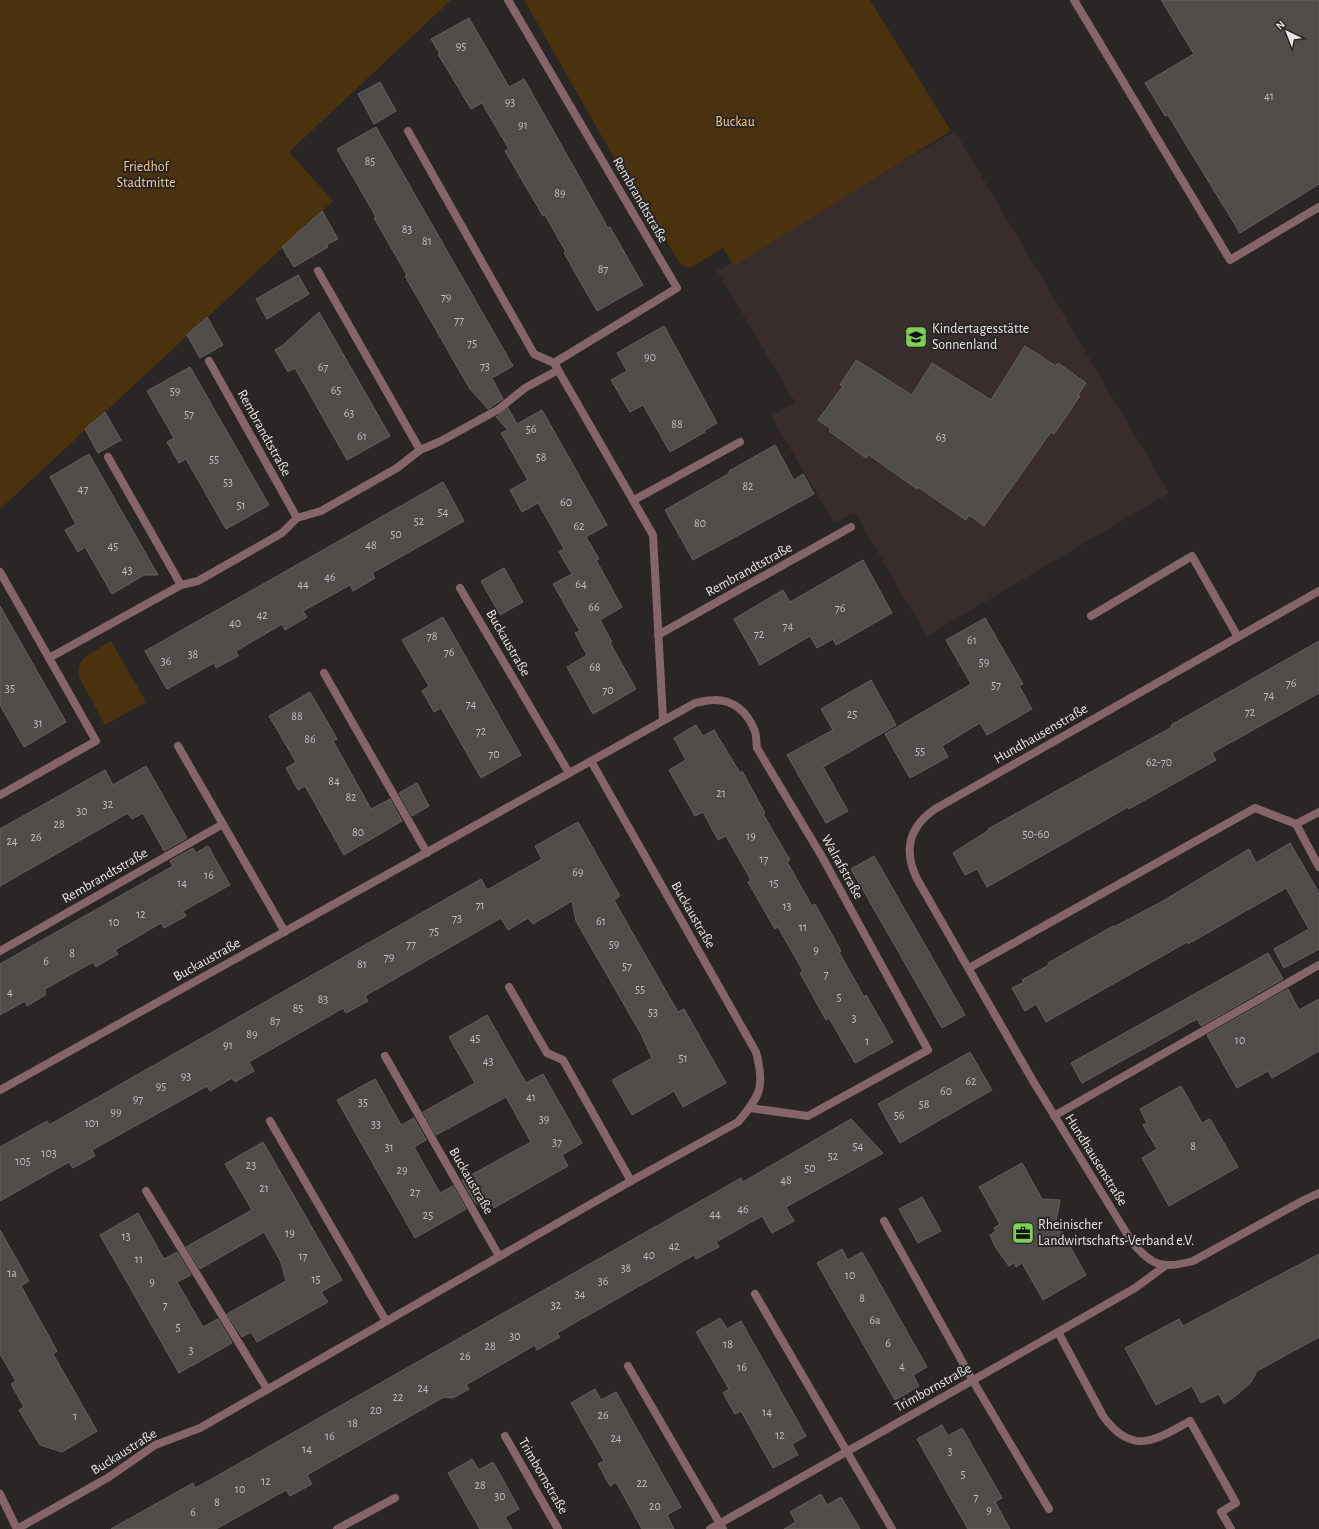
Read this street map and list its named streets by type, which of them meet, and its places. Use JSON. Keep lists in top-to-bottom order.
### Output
{
  "streets": {
    "street": [
      "Rembrandtstraße",
      "Buckaustraße",
      "Hundhausenstraße",
      "Walrafstraße",
      "Trimbornstraße"
    ]
  },
  "crossings": [
    ["Buckaustraße", "Walrafstraße"],
    ["Hundhausenstraße", "Trimbornstraße"]
  ],
  "parks": ["Buckau", "Friedhof Stadtmitte"],
  "places": {
    "school or university": ["Kindertagesstätte Sonnenland"],
    "office": ["Rheinischer Landwirtschafts-Verband e.V."]
  },
  "house_numbers": [
    "95",
    "41",
    "93",
    "91",
    "85",
    "89",
    "83",
    "81",
    "87",
    "79",
    "77",
    "75",
    "90",
    "73",
    "67",
    "65",
    "59",
    "63",
    "57",
    "88",
    "56",
    "61",
    "63",
    "58",
    "55",
    "53",
    "82",
    "47",
    "60",
    "51",
    "54",
    "52",
    "80",
    "62",
    "50",
    "48",
    "45",
    "43",
    "46",
    "44",
    "64",
    "66",
    "76",
    "42",
    "40",
    "74",
    "72",
    "78",
    "61",
    "76",
    "38",
    "36",
    "59",
    "68",
    "76",
    "57",
    "35",
    "70",
    "74",
    "74",
    "72",
    "25",
    "88",
    "31",
    "72",
    "86",
    "55",
    "70",
    "62-70",
    "84",
    "21",
    "82",
    "32",
    "30",
    "28",
    "80",
    "50-60",
    "19",
    "26",
    "24",
    "17",
    "69",
    "16",
    "14",
    "15",
    "71",
    "13",
    "12",
    "73",
    "61",
    "10",
    "11",
    "75",
    "77",
    "59",
    "9",
    "8",
    "79",
    "6",
    "81",
    "57",
    "7",
    "55",
    "4",
    "5",
    "83",
    "85",
    "53",
    "3",
    "87",
    "89",
    "45",
    "10",
    "1",
    "91",
    "51",
    "43",
    "93",
    "62",
    "95",
    "60",
    "41",
    "97",
    "35",
    "58",
    "99",
    "56",
    "39",
    "101",
    "33",
    "37",
    "54",
    "8",
    "31",
    "103",
    "52",
    "105",
    "23",
    "50",
    "29",
    "48",
    "21",
    "27",
    "46",
    "44",
    "25",
    "19",
    "13",
    "42",
    "40",
    "17",
    "11",
    "38",
    "1a",
    "10",
    "15",
    "36",
    "9",
    "34",
    "8",
    "7",
    "32",
    "6a",
    "5",
    "30",
    "6",
    "18",
    "28",
    "3",
    "26",
    "4",
    "16",
    "24",
    "22",
    "20",
    "14",
    "26",
    "1",
    "18",
    "12",
    "16",
    "24",
    "14",
    "3",
    "5",
    "12",
    "22",
    "28",
    "10",
    "30",
    "7",
    "8",
    "20",
    "9",
    "6"
  ],
  "north": "top left"
}
